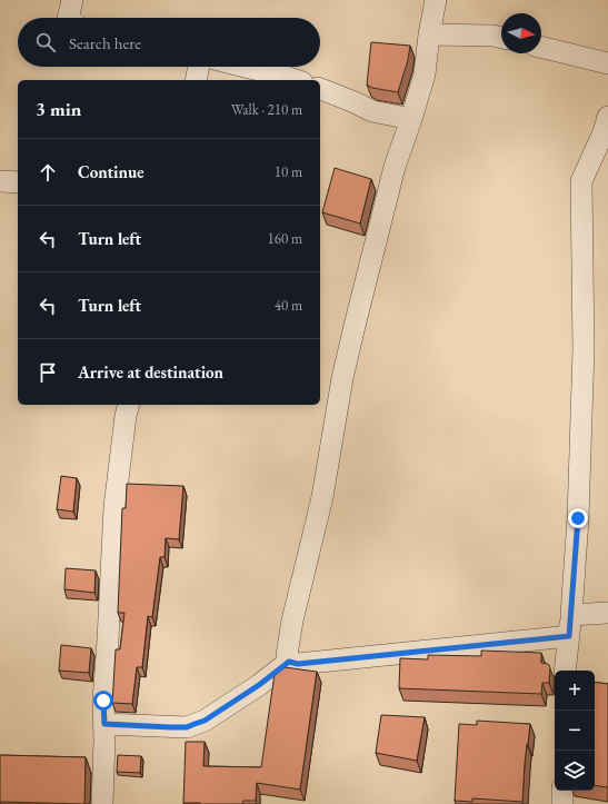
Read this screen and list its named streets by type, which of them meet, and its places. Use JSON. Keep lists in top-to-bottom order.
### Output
{
  "north": "right",
  "page": {
    "search": "Search here",
    "heading": ["3 min", "Walk · 210 m"],
    "list": [
      ["Continue", "10 m"],
      ["Turn left", "160 m"],
      ["Turn left", "40 m"],
      "Arrive at destination"
    ],
    "map_buttons": ["+", "−"]
  }
}
